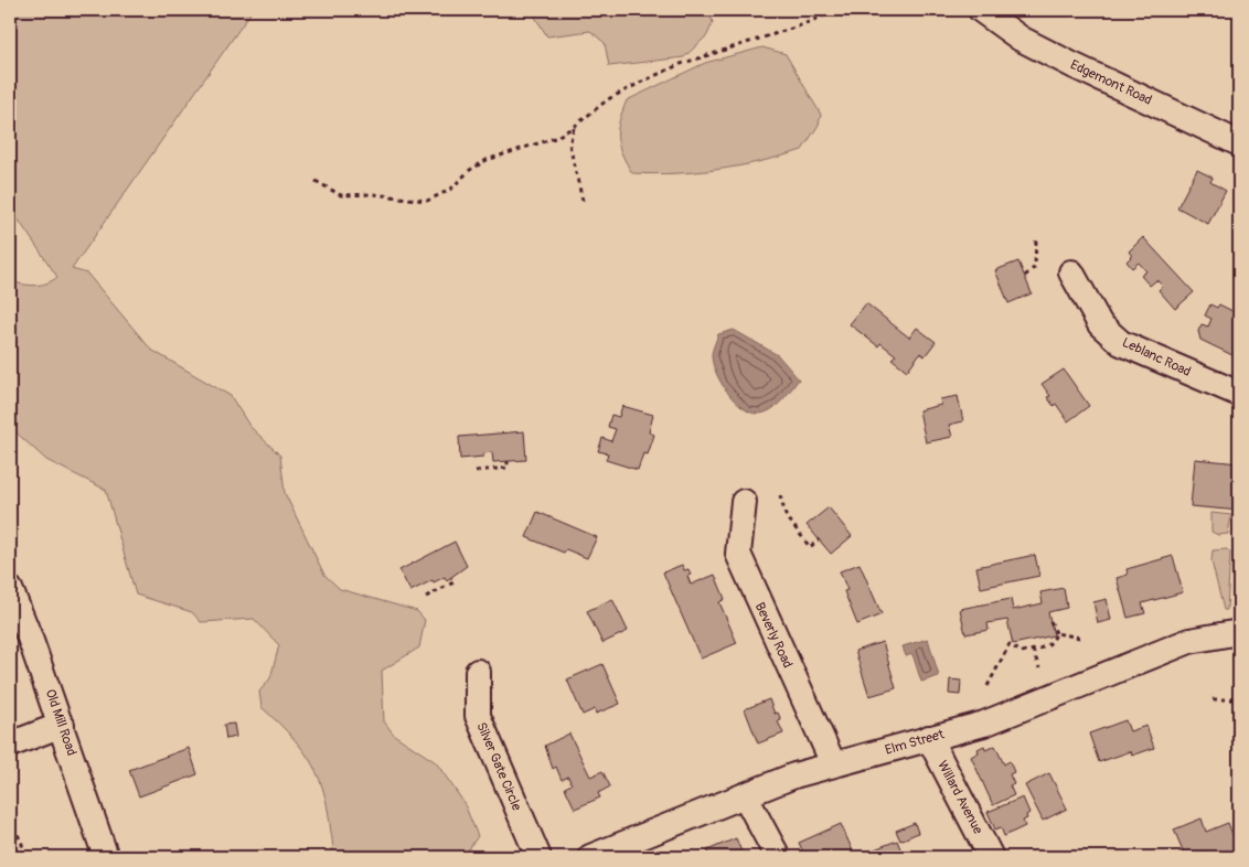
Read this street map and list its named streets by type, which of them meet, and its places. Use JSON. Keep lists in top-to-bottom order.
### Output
{
  "streets": {
    "street": [
      "Edgemont Road",
      "Leblanc Road",
      "Beverly Road",
      "Old Mill Road",
      "Elm Street",
      "Silver Gate Circle",
      "Willard Avenue"
    ]
  },
  "crossings": [
    ["Beverly Road", "Elm Street"],
    ["Elm Street", "Willard Avenue"]
  ]
}
